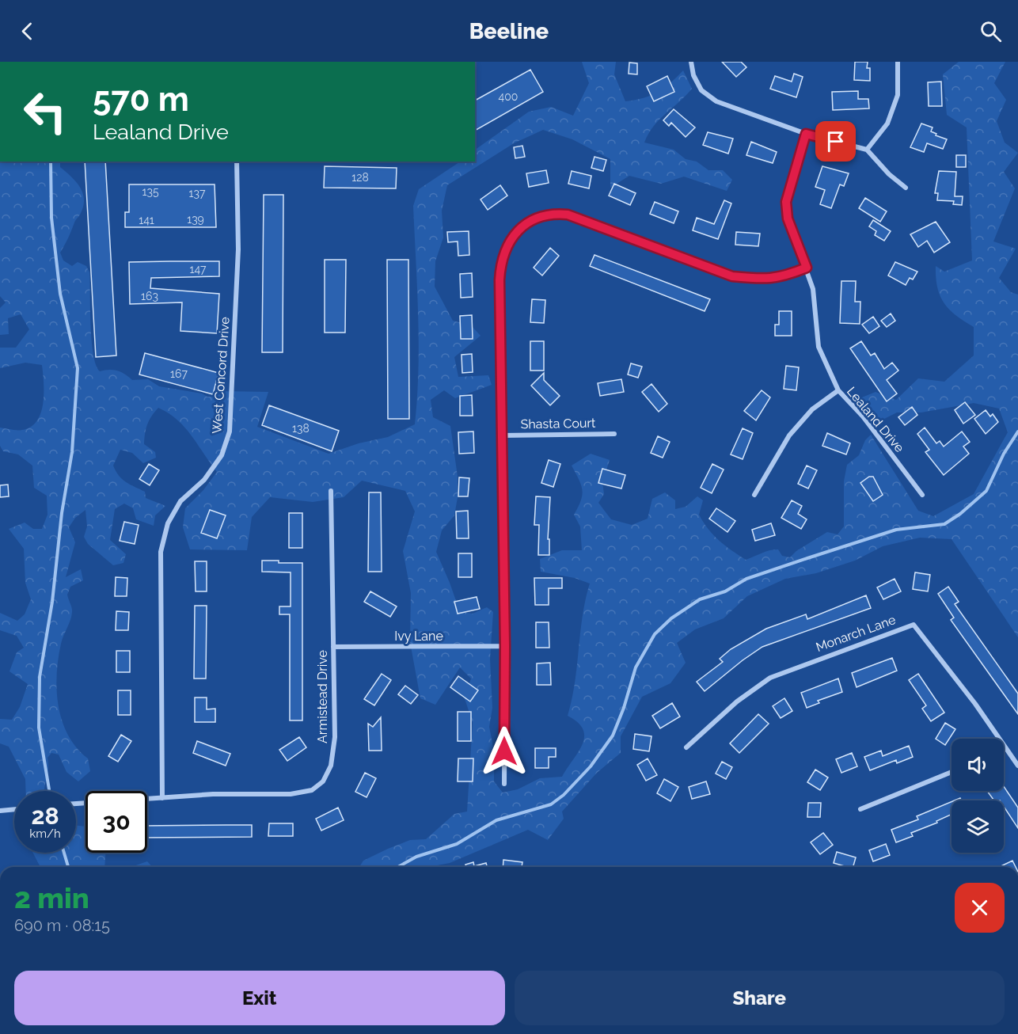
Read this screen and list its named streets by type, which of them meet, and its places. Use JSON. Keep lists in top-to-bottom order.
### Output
{
  "streets": {
    "street": [
      "West Concord Drive",
      "Lealand Drive",
      "Shasta Court",
      "Monarch Lane",
      "Ivy Lane",
      "Armistead Drive"
    ]
  },
  "crossings": [
    ["West Concord Drive", "Armistead Drive"],
    ["Ivy Lane", "Armistead Drive"]
  ],
  "house_numbers": [
    "400",
    "128",
    "135",
    "137",
    "139",
    "141",
    "147",
    "163",
    "167",
    "138"
  ],
  "page": {
    "header": "Beeline",
    "turn": ["570 m", "Lealand Drive"],
    "speed": "28 km/h",
    "limit": "30",
    "heading": ["2 min", "690 m · 08:15"],
    "buttons": ["Exit", "Share"]
  }
}
